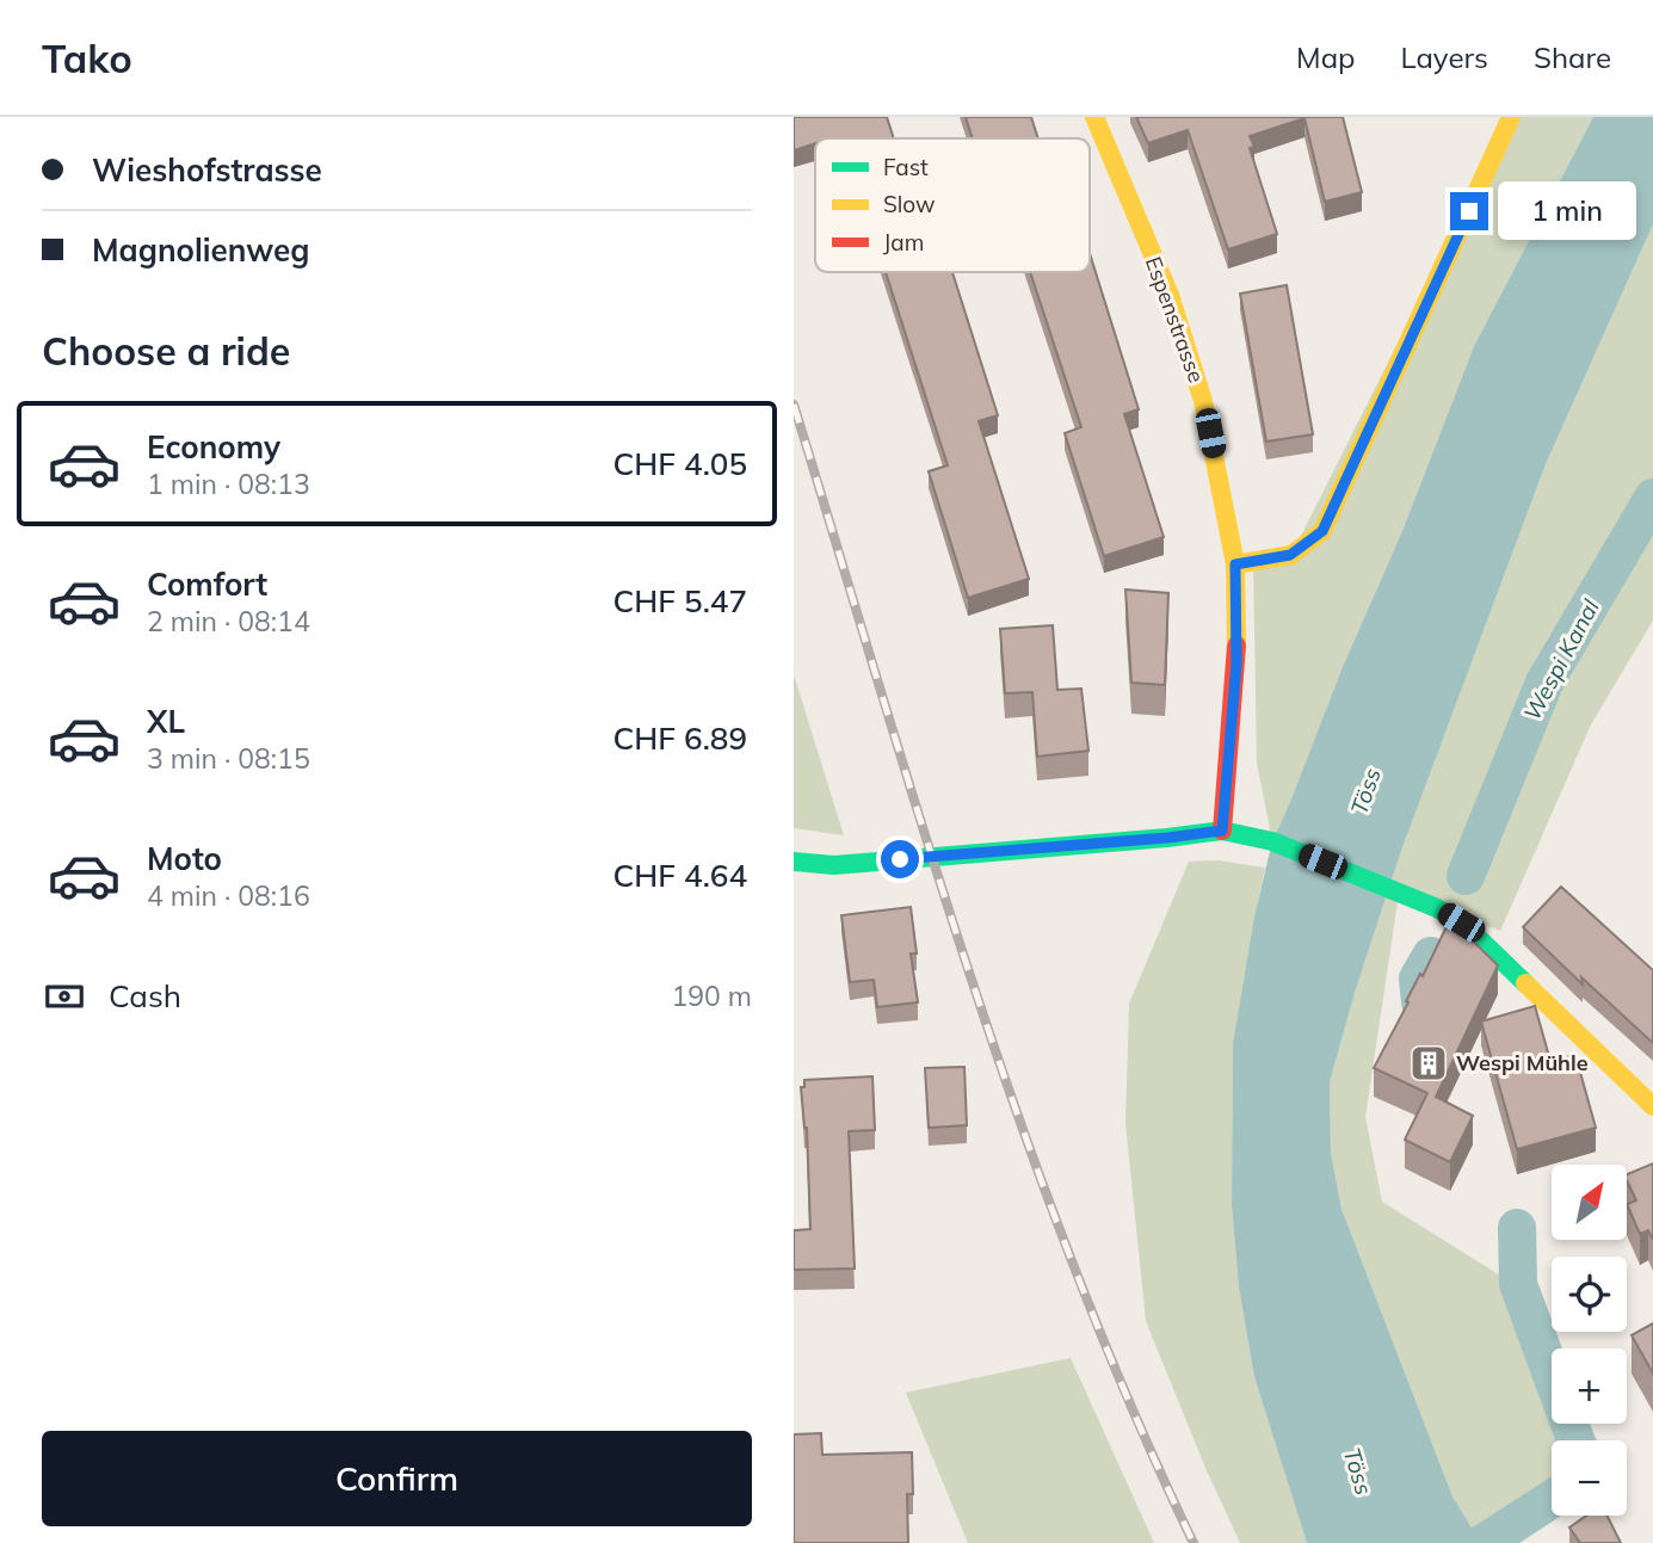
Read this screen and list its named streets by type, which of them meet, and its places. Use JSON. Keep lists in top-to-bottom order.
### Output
{
  "streets": {
    "street": ["Espenstrasse"]
  },
  "water": ["Wespi Kanal", "Töss"],
  "places": {
    "building": ["Wespi Mühle"]
  },
  "legend": ["Fast", "Slow", "Jam"],
  "north": "top right",
  "page": {
    "header": "Tako",
    "nav": ["Map", "Layers", "Share"],
    "banner": ["Wieshofstrasse", "Magnolienweg"],
    "bubble": "1 min",
    "heading": "Choose a ride",
    "list": [
      {
        "name": "Economy",
        "note": "1 min · 08:13",
        "value": "CHF 4.05"
      },
      {
        "name": "Comfort",
        "note": "2 min · 08:14",
        "value": "CHF 5.47"
      },
      {
        "name": "XL",
        "note": "3 min · 08:15",
        "value": "CHF 6.89"
      },
      {
        "name": "Moto",
        "note": "4 min · 08:16",
        "value": "CHF 4.64"
      }
    ],
    "pay": ["Cash", "190 m"],
    "map_buttons": ["+", "−"],
    "buttons": "Confirm"
  }
}
